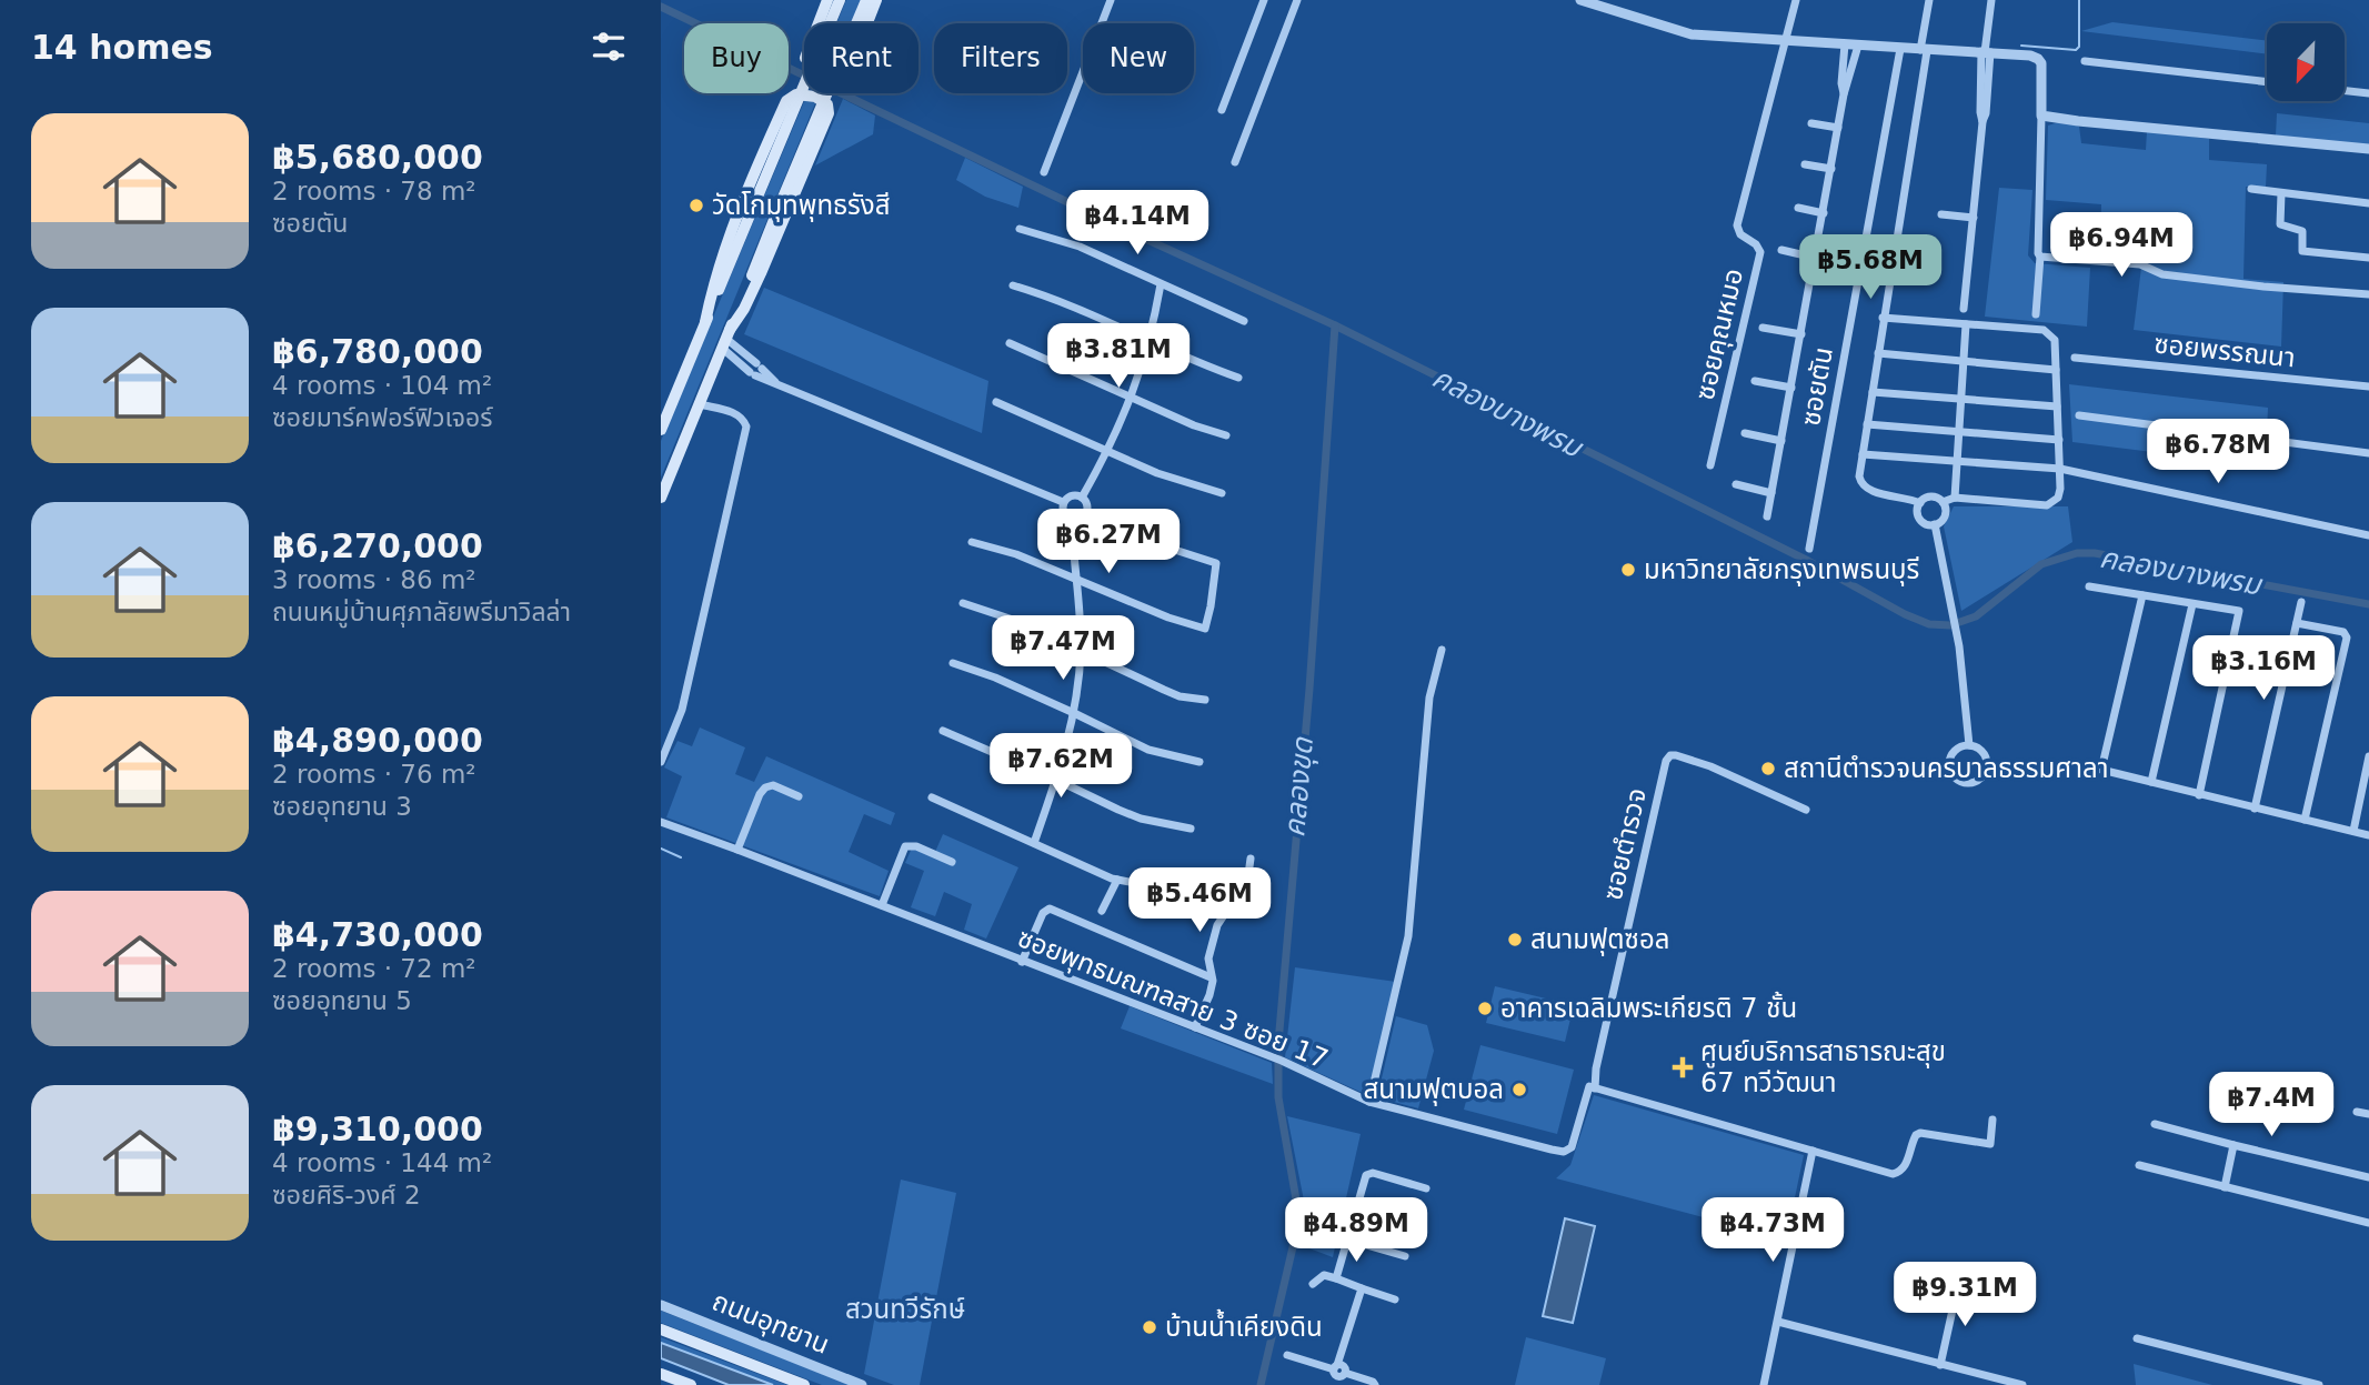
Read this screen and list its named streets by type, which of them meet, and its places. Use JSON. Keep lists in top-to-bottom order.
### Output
{
  "streets": {
    "main road": ["ถนนอุทยาน"],
    "street": [
      "ซอยคุณหมอ",
      "ซอยพรรณนา",
      "ซอยตัน",
      "ซอยตำรวจ",
      "ซอยพุทธมณฑลสาย 3 ซอย 17"
    ]
  },
  "crossings": [
    ["ซอยตำรวจ", "ซอยพุทธมณฑลสาย 3 ซอย 17"]
  ],
  "water": ["คลองบางพรม", "คลองขุด"],
  "parks": ["สวนทวีรักษ์"],
  "places": {
    "other": [
      "วัดโกมุทพุทธรังสี",
      "มหาวิทยาลัยกรุงเทพธนบุรี",
      "สถานีตำรวจนครบาลธรรมศาลา",
      "สนามฟุตซอล",
      "อาคารเฉลิมพระเกียรติ 7 ชั้น",
      "สนามฟุตบอล",
      "บ้านน้ำเคียงดิน"
    ],
    "health": ["ศูนย์บริการสาธารณะสุข 67 ทวีวัฒนา"]
  },
  "north": "bottom left",
  "page": {
    "heading": "14 homes",
    "chip": [
      "Buy",
      "Rent",
      "Filters",
      "New"
    ],
    "list": [
      {
        "name": "฿5,680,000",
        "note": "2 rooms · 78 m² · ซอยตัน"
      },
      {
        "name": "฿6,780,000",
        "note": "4 rooms · 104 m² · ซอยมาร์คฟอร์ฟิวเจอร์"
      },
      {
        "name": "฿6,270,000",
        "note": "3 rooms · 86 m² · ถนนหมู่บ้านศุภาลัยพรีมาวิลล่า"
      },
      {
        "name": "฿4,890,000",
        "note": "2 rooms · 76 m² · ซอยอุทยาน 3"
      },
      {
        "name": "฿4,730,000",
        "note": "2 rooms · 72 m² · ซอยอุทยาน 5"
      },
      {
        "name": "฿9,310,000",
        "note": "4 rooms · 144 m² · ซอยศิริ-วงศ์ 2"
      }
    ],
    "price": [
      "฿4.14M",
      "฿6.94M",
      "฿5.68M",
      "฿3.81M",
      "฿6.78M",
      "฿6.27M",
      "฿7.47M",
      "฿3.16M",
      "฿7.62M",
      "฿5.46M",
      "฿7.4M",
      "฿4.89M",
      "฿4.73M",
      "฿9.31M"
    ]
  }
}
